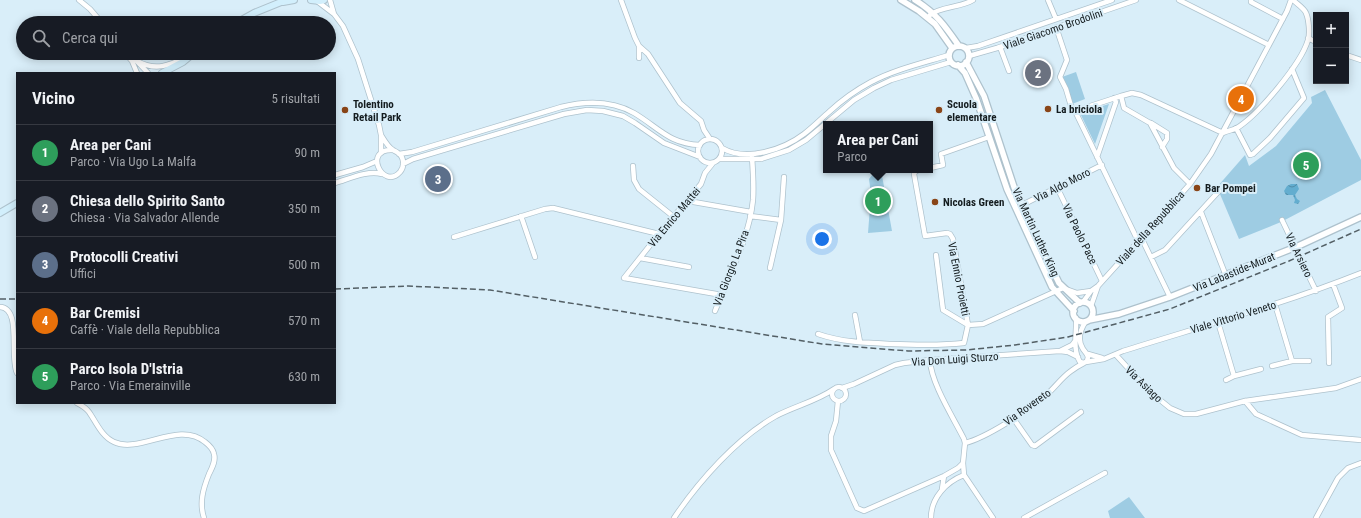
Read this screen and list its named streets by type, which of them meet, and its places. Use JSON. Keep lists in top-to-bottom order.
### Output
{
  "streets": {
    "street": [
      "Viale Giacomo Brodolini",
      "Via Aldo Moro",
      "Via Enrico Mattei",
      "Viale della Repubblica",
      "Via Martin Luther King",
      "Via Paolo Pace",
      "Via Arsiero",
      "Via Giorgio La Pira",
      "Via Labastide-Murat",
      "Via Ennio Proietti",
      "Viale Vittorio Veneto",
      "Via Don Luigi Sturzo",
      "Via Asiago",
      "Via Rovereto"
    ]
  },
  "crossings": [
    ["Viale Giacomo Brodolini", "Via Martin Luther King"],
    ["Via Aldo Moro", "Via Martin Luther King"],
    ["Via Aldo Moro", "Via Paolo Pace"],
    ["Via Enrico Mattei", "Via Giorgio La Pira"],
    ["Viale della Repubblica", "Via Martin Luther King"],
    ["Viale della Repubblica", "Via Paolo Pace"],
    ["Viale della Repubblica", "Via Labastide-Murat"],
    ["Via Martin Luther King", "Via Labastide-Murat"],
    ["Via Arsiero", "Via Labastide-Murat"],
    ["Via Arsiero", "Viale Vittorio Veneto"],
    ["Viale Vittorio Veneto", "Via Asiago"],
    ["Viale Vittorio Veneto", "Via Rovereto"]
  ],
  "places": [
    "La briciola",
    "Tolentino Retail Park",
    "Scuola elementare",
    "Bar Pompei",
    "Nicolas Green"
  ],
  "page": {
    "map_buttons": ["+", "−"],
    "search": "Cerca qui",
    "pins": [
      "2",
      "4",
      "5",
      "3",
      "1"
    ],
    "heading": ["Vicino", "5 risultati"],
    "popup": ["Area per Cani", "Parco"],
    "list": [
      {
        "mark": "1",
        "name": "Area per Cani",
        "note": "Parco · Via Ugo La Malfa",
        "value": "90 m"
      },
      {
        "mark": "2",
        "name": "Chiesa dello Spirito Santo",
        "note": "Chiesa · Via Salvador Allende",
        "value": "350 m"
      },
      {
        "mark": "3",
        "name": "Protocolli Creativi",
        "note": "Uffici",
        "value": "500 m"
      },
      {
        "mark": "4",
        "name": "Bar Cremisi",
        "note": "Caffè · Viale della Repubblica",
        "value": "570 m"
      },
      {
        "mark": "5",
        "name": "Parco Isola D'Istria",
        "note": "Parco · Via Emerainville",
        "value": "630 m"
      }
    ]
  }
}
